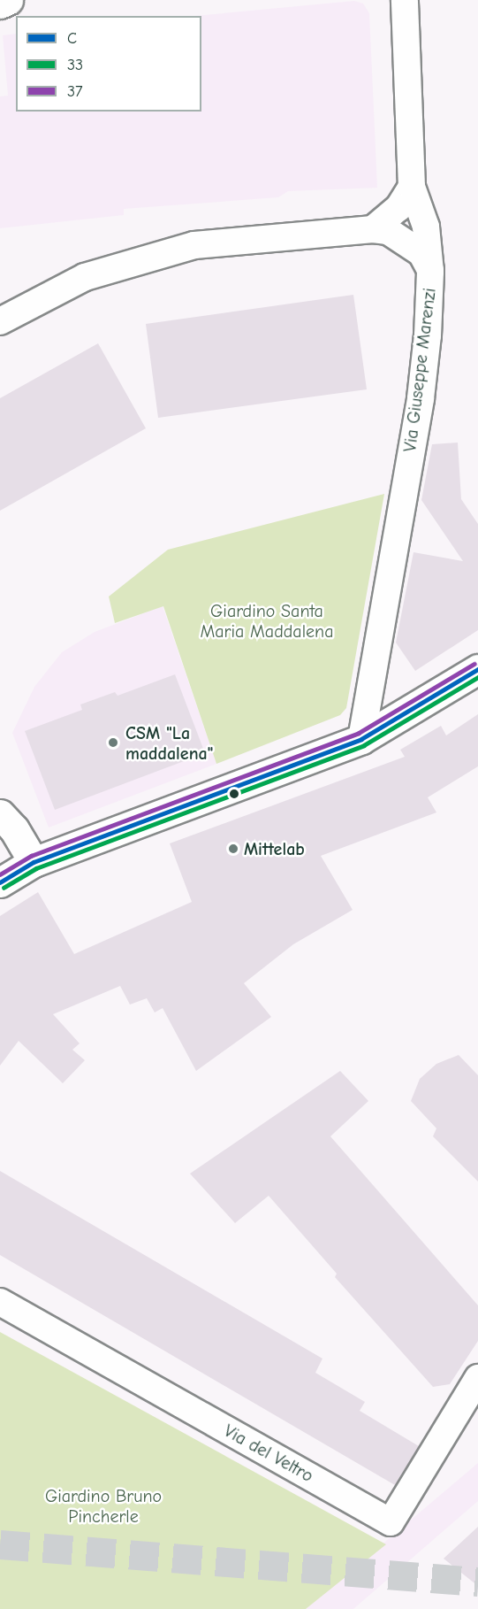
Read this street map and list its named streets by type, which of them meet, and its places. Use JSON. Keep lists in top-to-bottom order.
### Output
{
  "streets": {
    "street": ["Via Giuseppe Marenzi", "Via del Veltro"]
  },
  "parks": ["Giardino Santa Maria Maddalena", "Giardino Bruno Pincherle"],
  "places": ["CSM \"La maddalena\"", "Mittelab"],
  "lines": ["transit line 37", "transit line C", "transit line 33"],
  "legend": ["C", "33", "37"]
}
